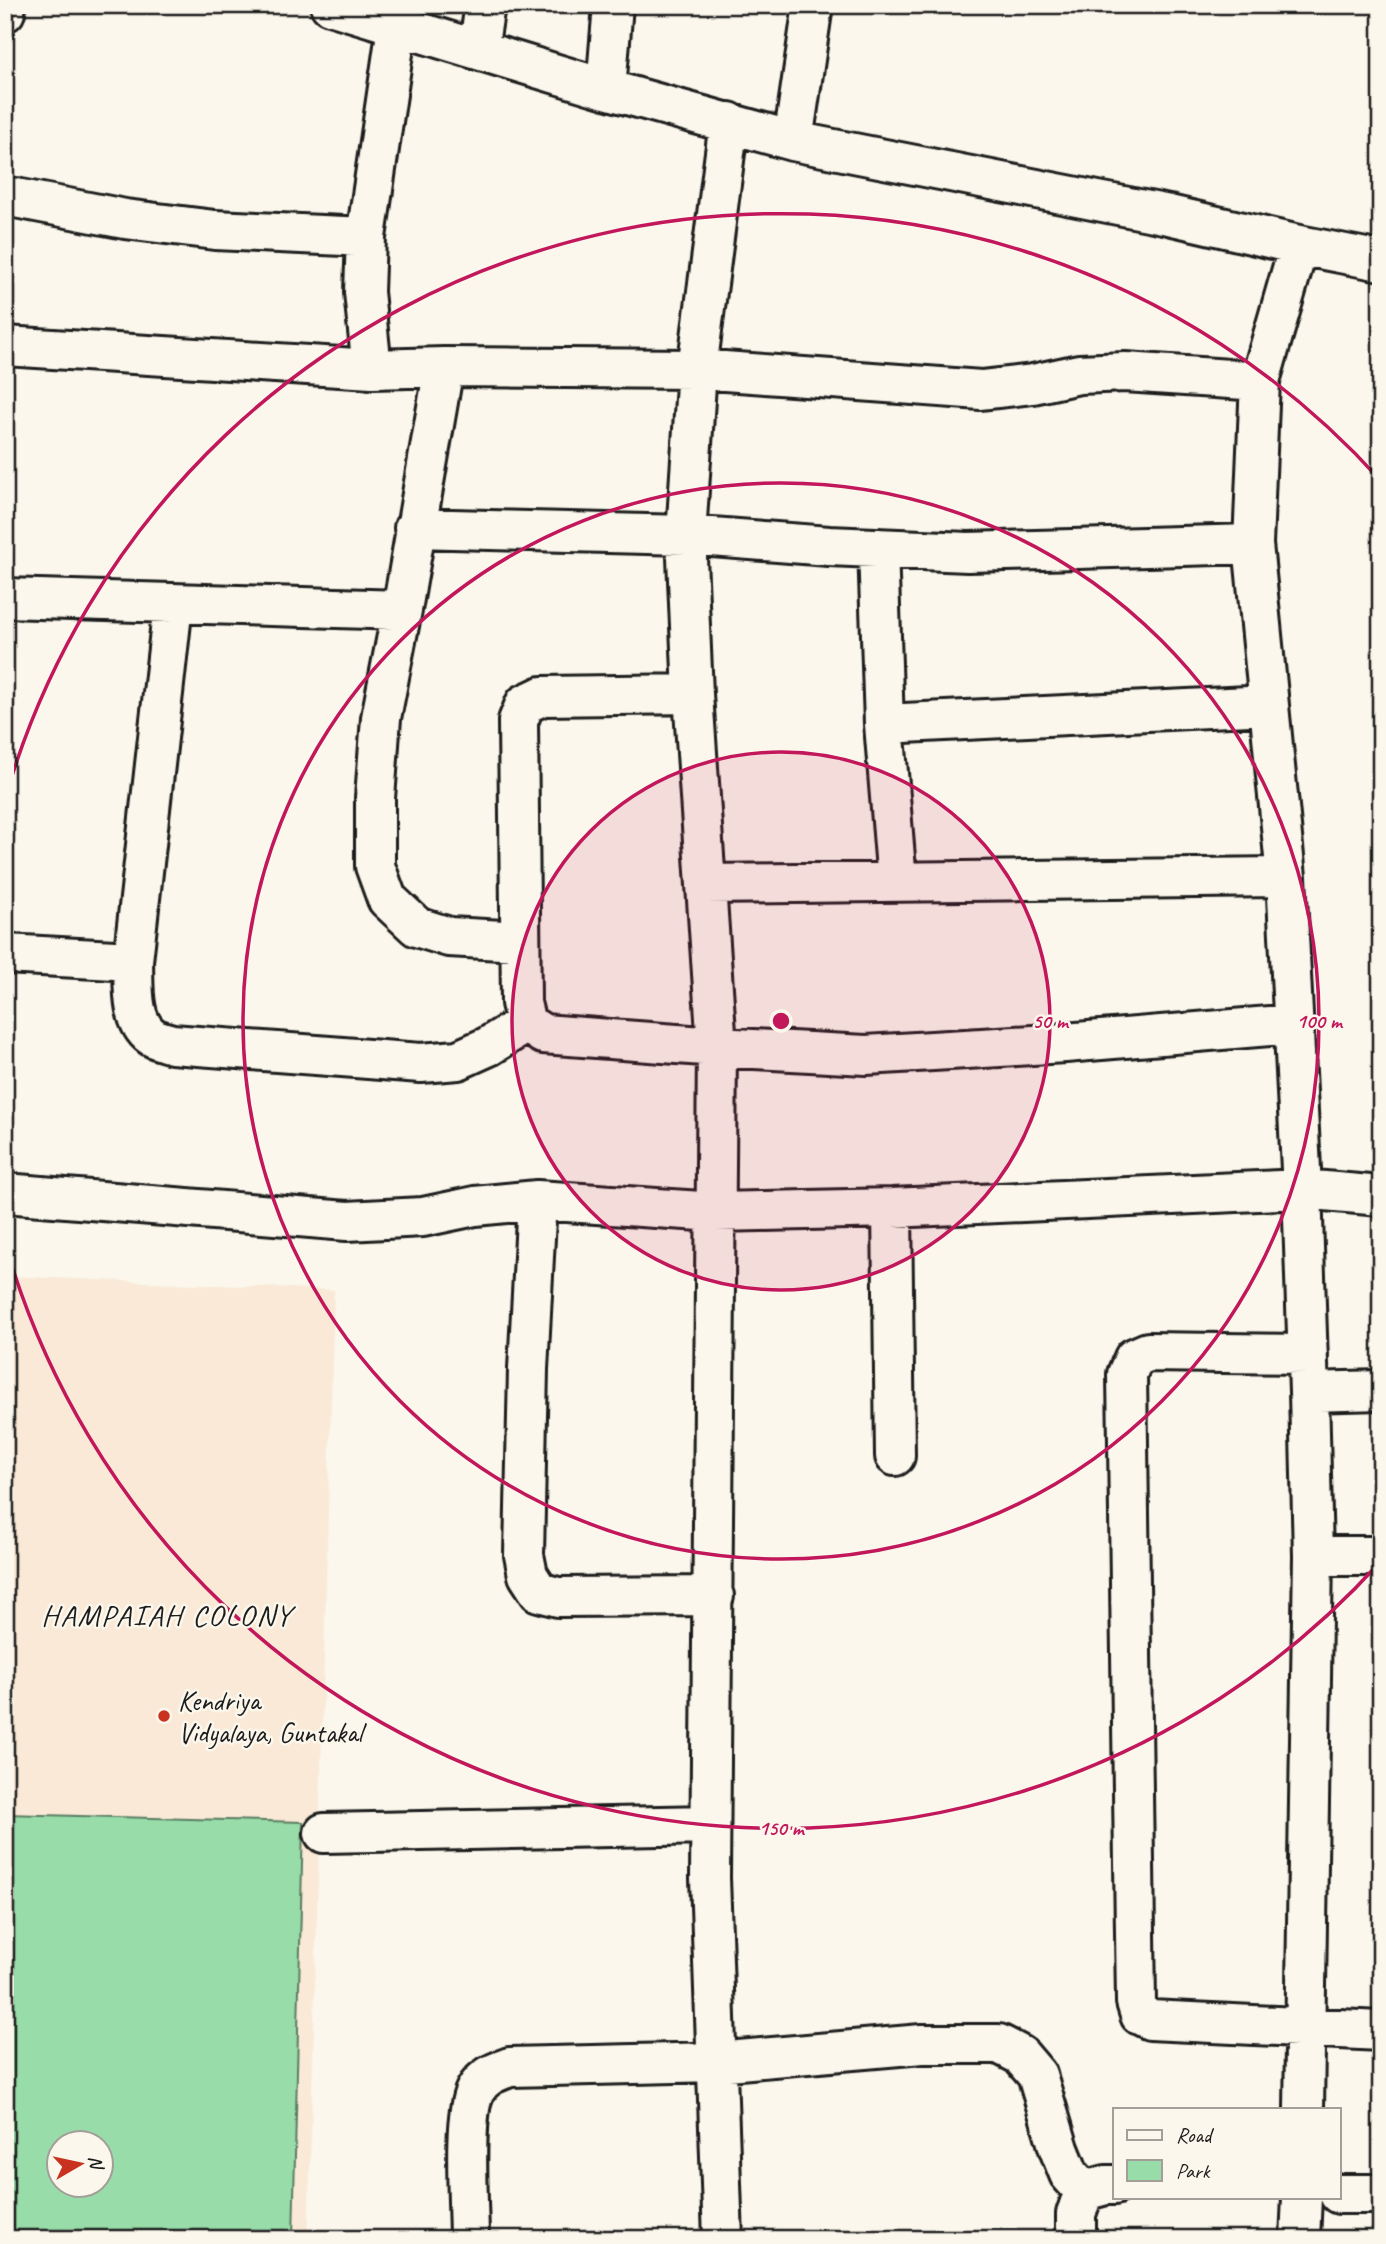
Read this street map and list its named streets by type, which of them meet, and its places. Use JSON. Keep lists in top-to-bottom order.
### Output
{
  "districts": ["HAMPAIAH COLONY"],
  "places": ["Kendriya Vidyalaya, Guntakal"],
  "legend": ["Road", "Park"],
  "north": "right",
  "rings": ["50 m", "100 m", "150 m"]
}
